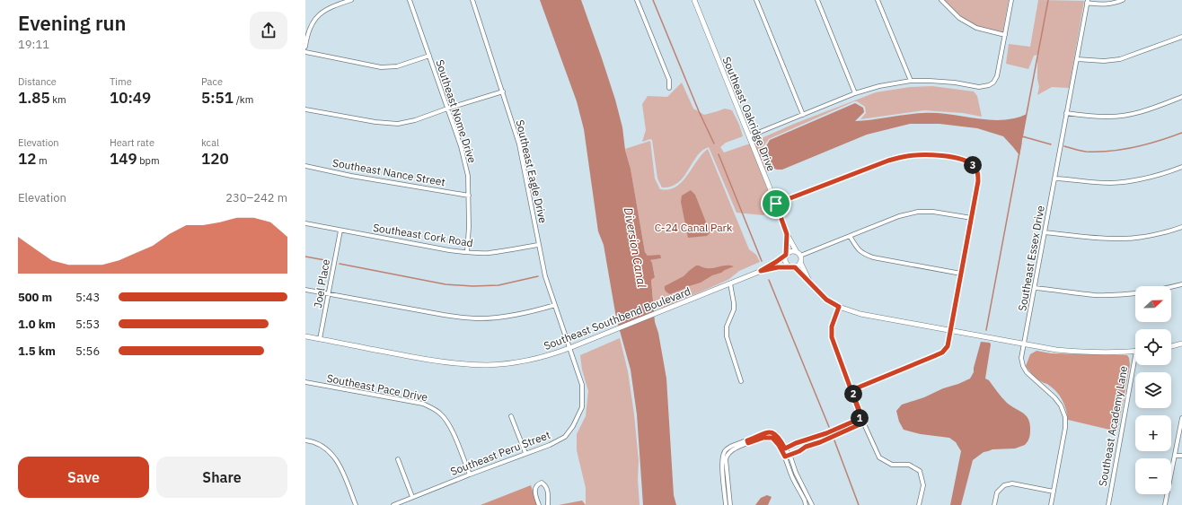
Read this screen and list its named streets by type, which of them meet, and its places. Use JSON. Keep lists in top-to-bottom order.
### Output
{
  "streets": {
    "street": [
      "Southeast Nome Drive",
      "Southeast Oakridge Drive",
      "Southeast Eagle Drive",
      "Southeast Nance Street",
      "Southeast Cork Road",
      "Southeast Essex Drive",
      "Joel Place",
      "Southeast Southbend Boulevard",
      "Southeast Pace Drive",
      "Southeast Academy Lane",
      "Southeast Peru Street"
    ]
  },
  "crossings": [
    ["Southeast Nome Drive", "Southeast Nance Street"],
    ["Southeast Nome Drive", "Southeast Cork Road"],
    ["Southeast Oakridge Drive", "Southeast Southbend Boulevard"],
    ["Southeast Eagle Drive", "Southeast Cork Road"],
    ["Southeast Eagle Drive", "Southeast Southbend Boulevard"],
    ["Southeast Eagle Drive", "Southeast Peru Street"],
    ["Southeast Cork Road", "Joel Place"],
    ["Joel Place", "Southeast Southbend Boulevard"],
    ["Southeast Southbend Boulevard", "Southeast Peru Street"],
    ["Southeast Pace Drive", "Southeast Peru Street"]
  ],
  "water": ["Diversion Canal"],
  "parks": ["C-24 Canal Park"],
  "north": "right",
  "page": {
    "heading": ["Evening run", "19:11"],
    "stats": [
      ["Distance", "1.85 km"],
      ["Time", "10:49"],
      ["Pace", "5:51 /km"],
      ["Elevation", "12 m"],
      ["Heart rate", "149 bpm"],
      ["kcal", "120"]
    ],
    "pins": ["3", "2", "1"],
    "chart": ["Elevation", "230–242 m"],
    "list": [
      {
        "name": "500 m",
        "note": "5:43"
      },
      {
        "name": "1.0 km",
        "note": "5:53"
      },
      {
        "name": "1.5 km",
        "note": "5:56"
      }
    ],
    "map_buttons": ["+", "−"],
    "buttons": ["Save", "Share"]
  }
}
